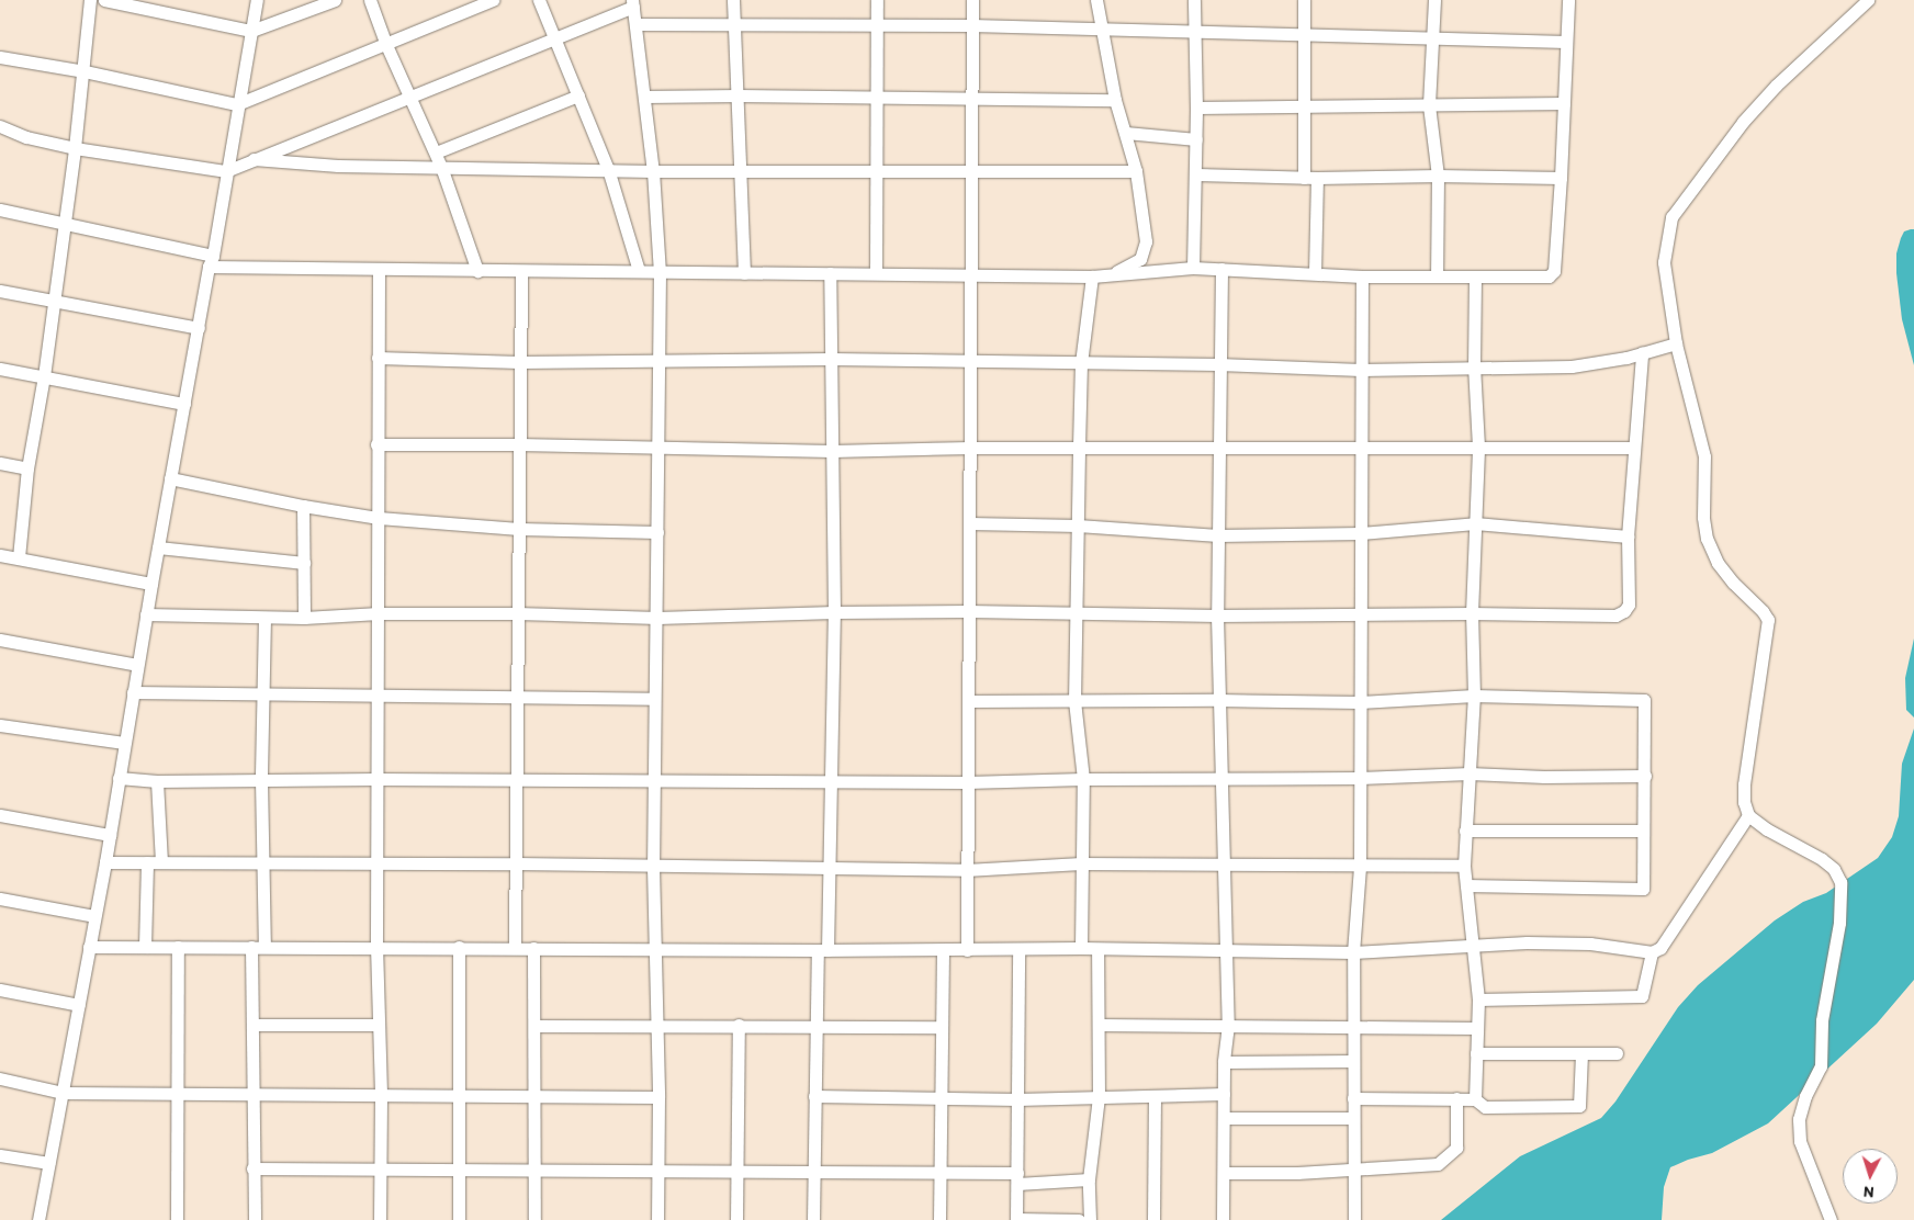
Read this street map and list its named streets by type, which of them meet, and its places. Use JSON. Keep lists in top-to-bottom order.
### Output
{
  "north": "bottom"
}
